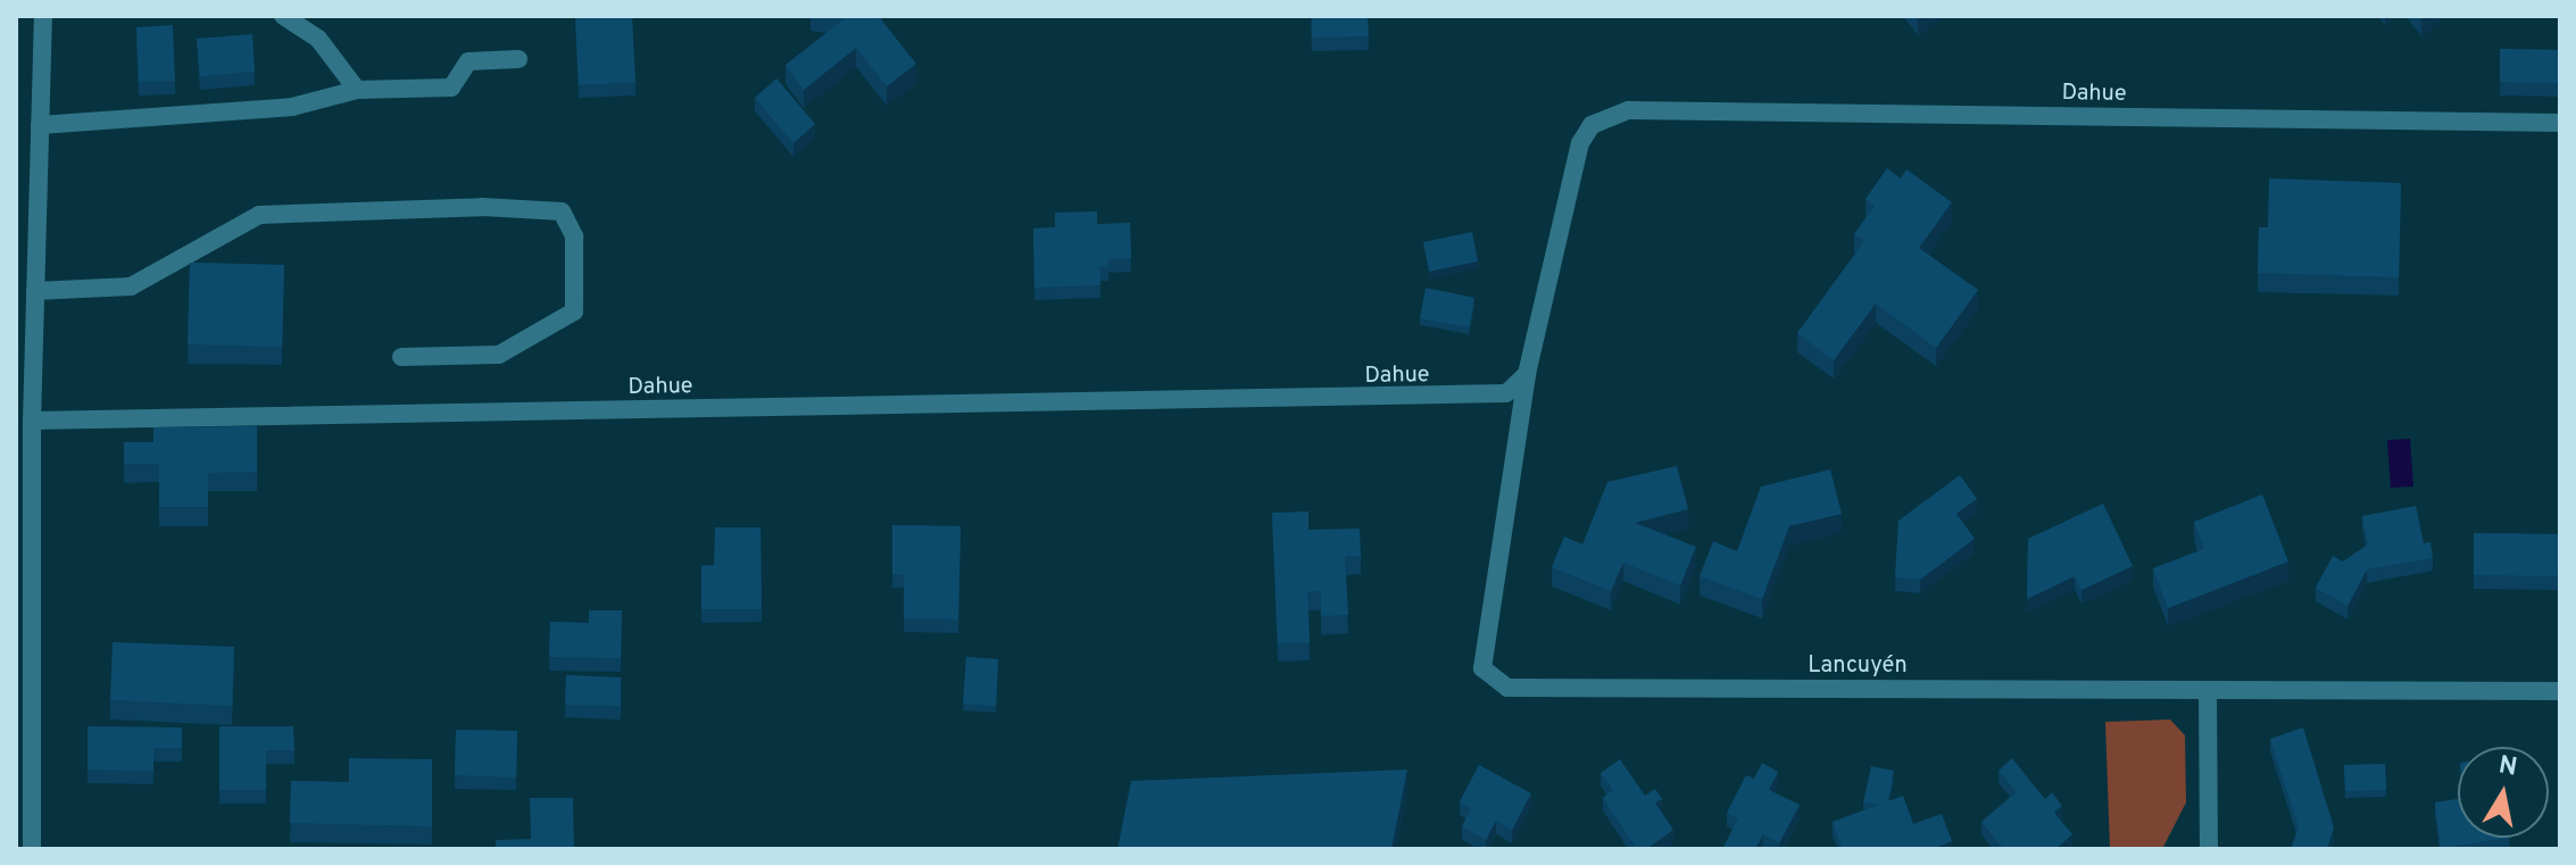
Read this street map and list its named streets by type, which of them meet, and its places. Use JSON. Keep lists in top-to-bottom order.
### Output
{
  "streets": {
    "street": ["Dahue", "Lancuyén"]
  },
  "crossings": [
    ["Dahue", "Lancuyén"]
  ],
  "north": "top"
}
